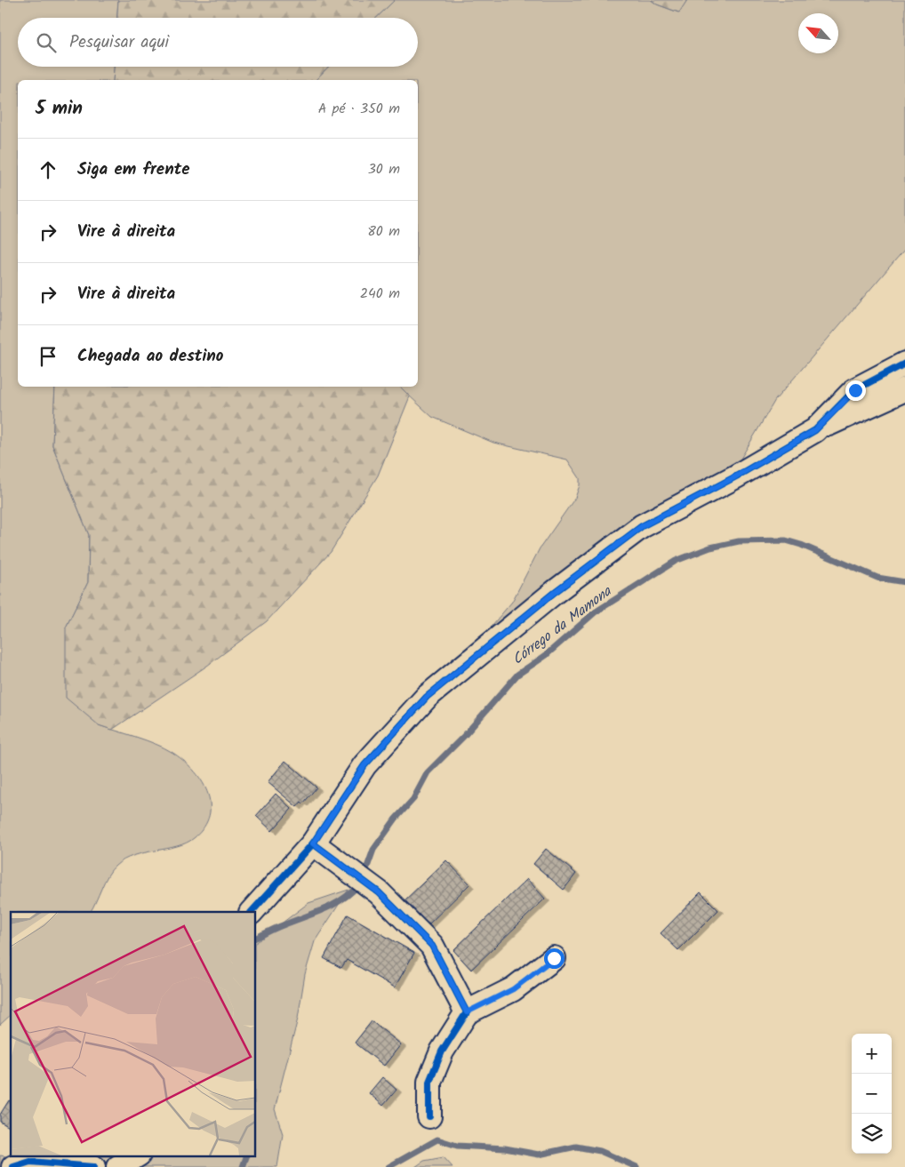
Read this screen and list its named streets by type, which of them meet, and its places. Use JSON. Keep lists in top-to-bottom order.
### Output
{
  "water": ["Córrego da Mamona"],
  "north": "top left",
  "page": {
    "search": "Pesquisar aqui",
    "heading": ["5 min", "A pé · 350 m"],
    "list": [
      ["Siga em frente", "30 m"],
      ["Vire à direita", "80 m"],
      ["Vire à direita", "240 m"],
      "Chegada ao destino"
    ],
    "map_buttons": ["+", "−"]
  }
}
